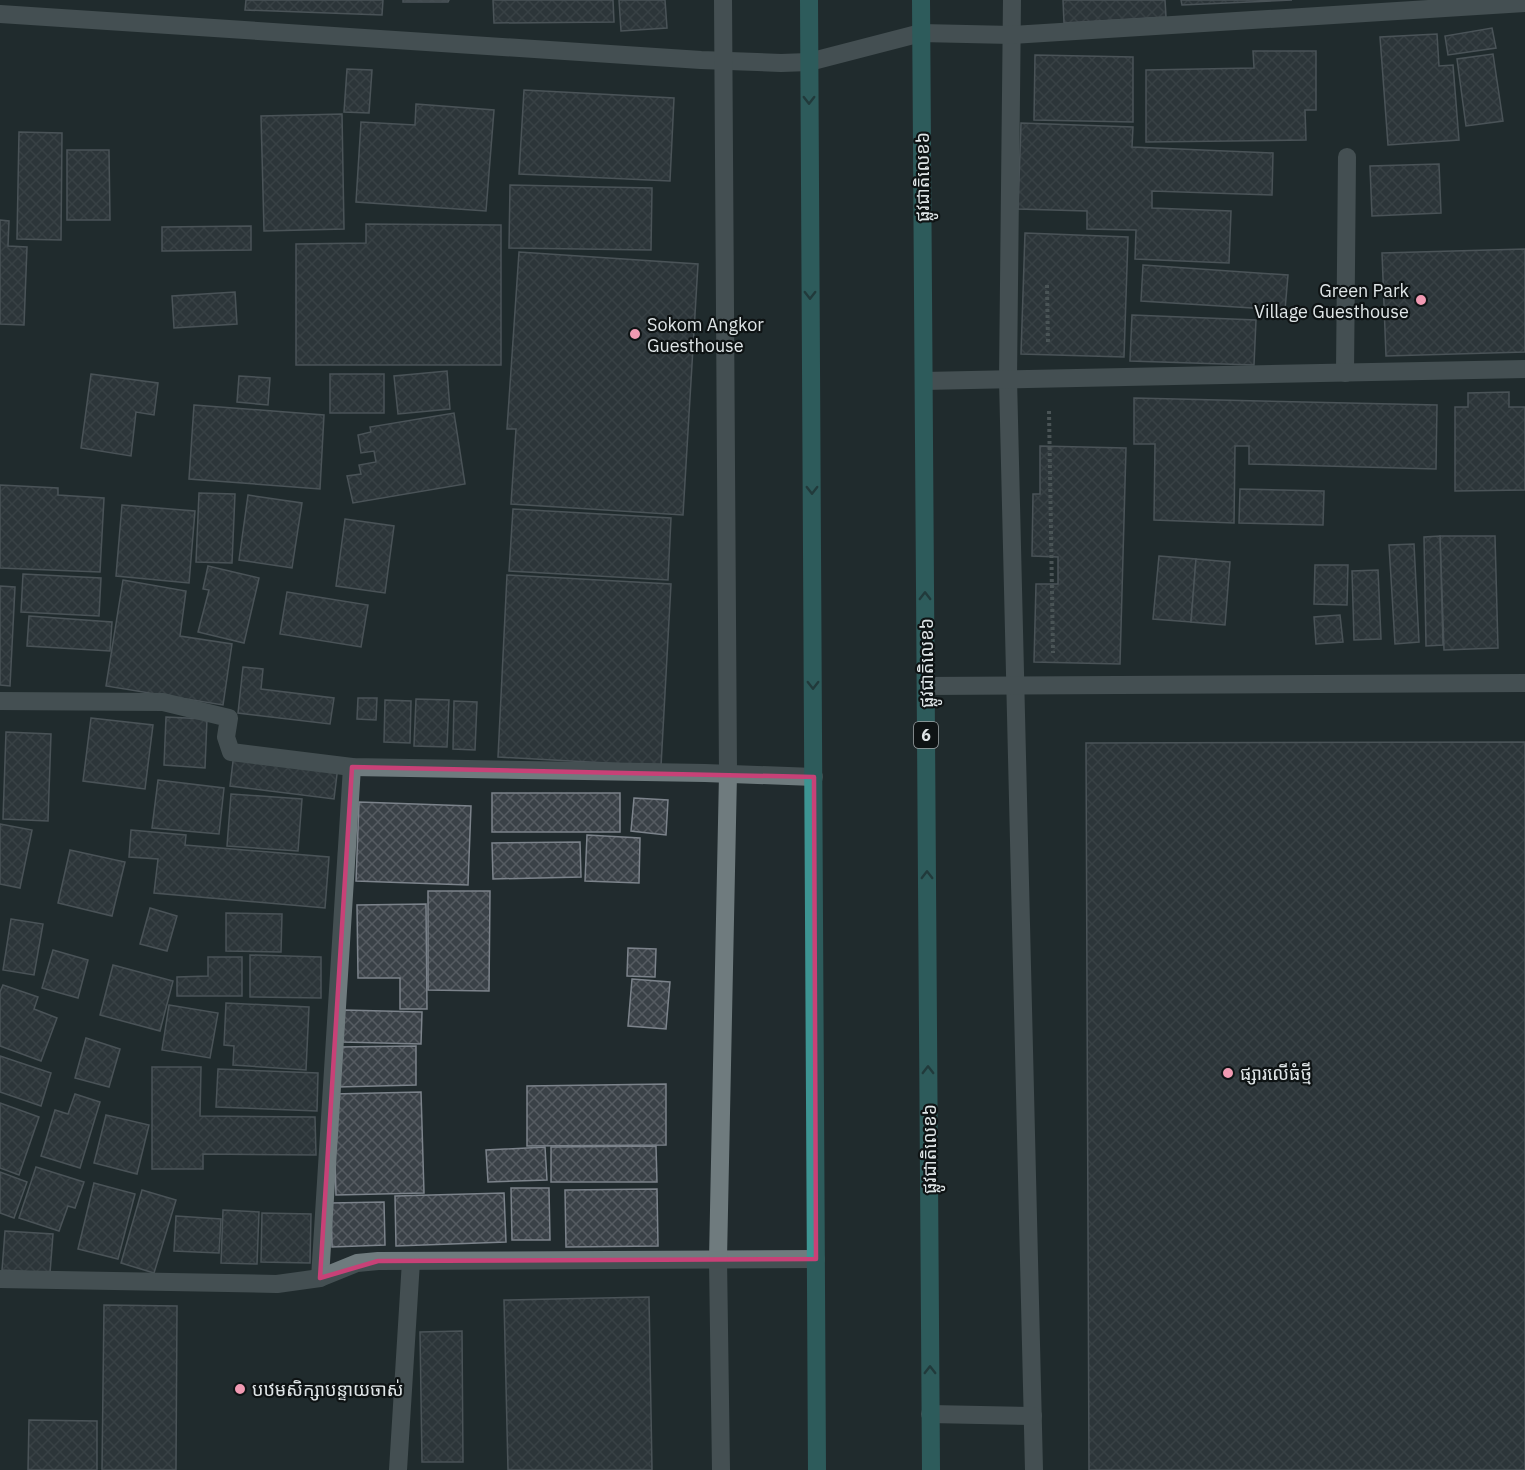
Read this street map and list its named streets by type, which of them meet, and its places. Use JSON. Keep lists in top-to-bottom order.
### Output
{
  "streets": {
    "main road": ["ផ្លូវជាតិលេខ៦", "6"]
  },
  "places": [
    "Green Park Village Guesthouse",
    "Sokom Angkor Guesthouse",
    "ផ្សារលើធំថ្មី",
    "បឋមសិក្សាបន្ទាយចាស់"
  ]
}
